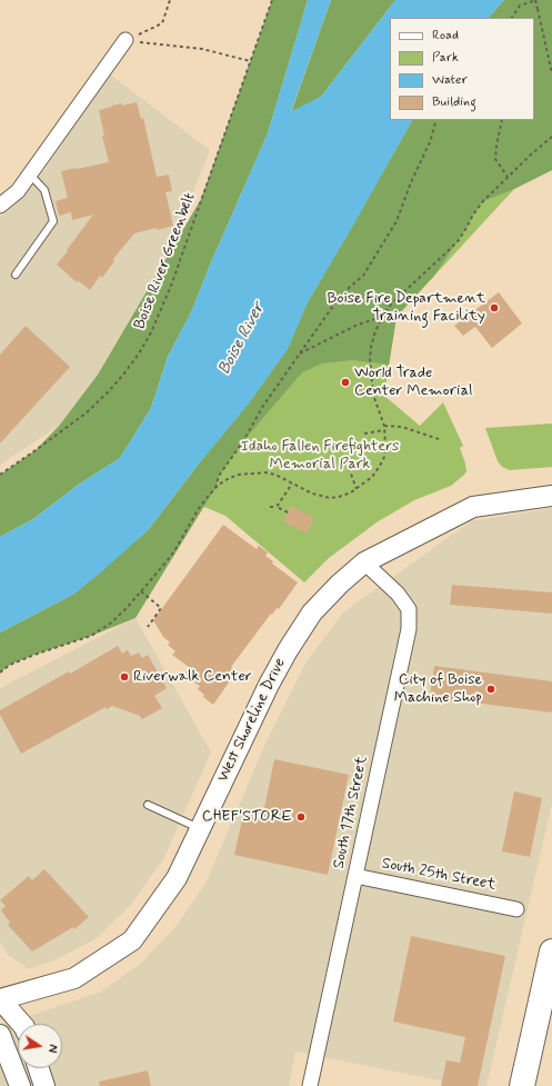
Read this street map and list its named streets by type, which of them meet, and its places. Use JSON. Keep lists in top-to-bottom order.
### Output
{
  "streets": {
    "main road": ["West Shoreline Drive"],
    "street": ["South 17th Street", "South 25th Street"],
    "path": ["Boise River Greenbelt"]
  },
  "crossings": [
    ["West Shoreline Drive", "South 17th Street"],
    ["South 17th Street", "South 25th Street"]
  ],
  "water": ["Boise River"],
  "parks": ["Idaho Fallen Firefighters Memorial Park"],
  "places": [
    "Boise Fire Department Training Facility",
    "World Trade Center Memorial",
    "Riverwalk Center",
    "City of Boise Machine Shop",
    "CHEF'STORE"
  ],
  "legend": [
    "Road",
    "Park",
    "Water",
    "Building"
  ],
  "north": "right"
}
